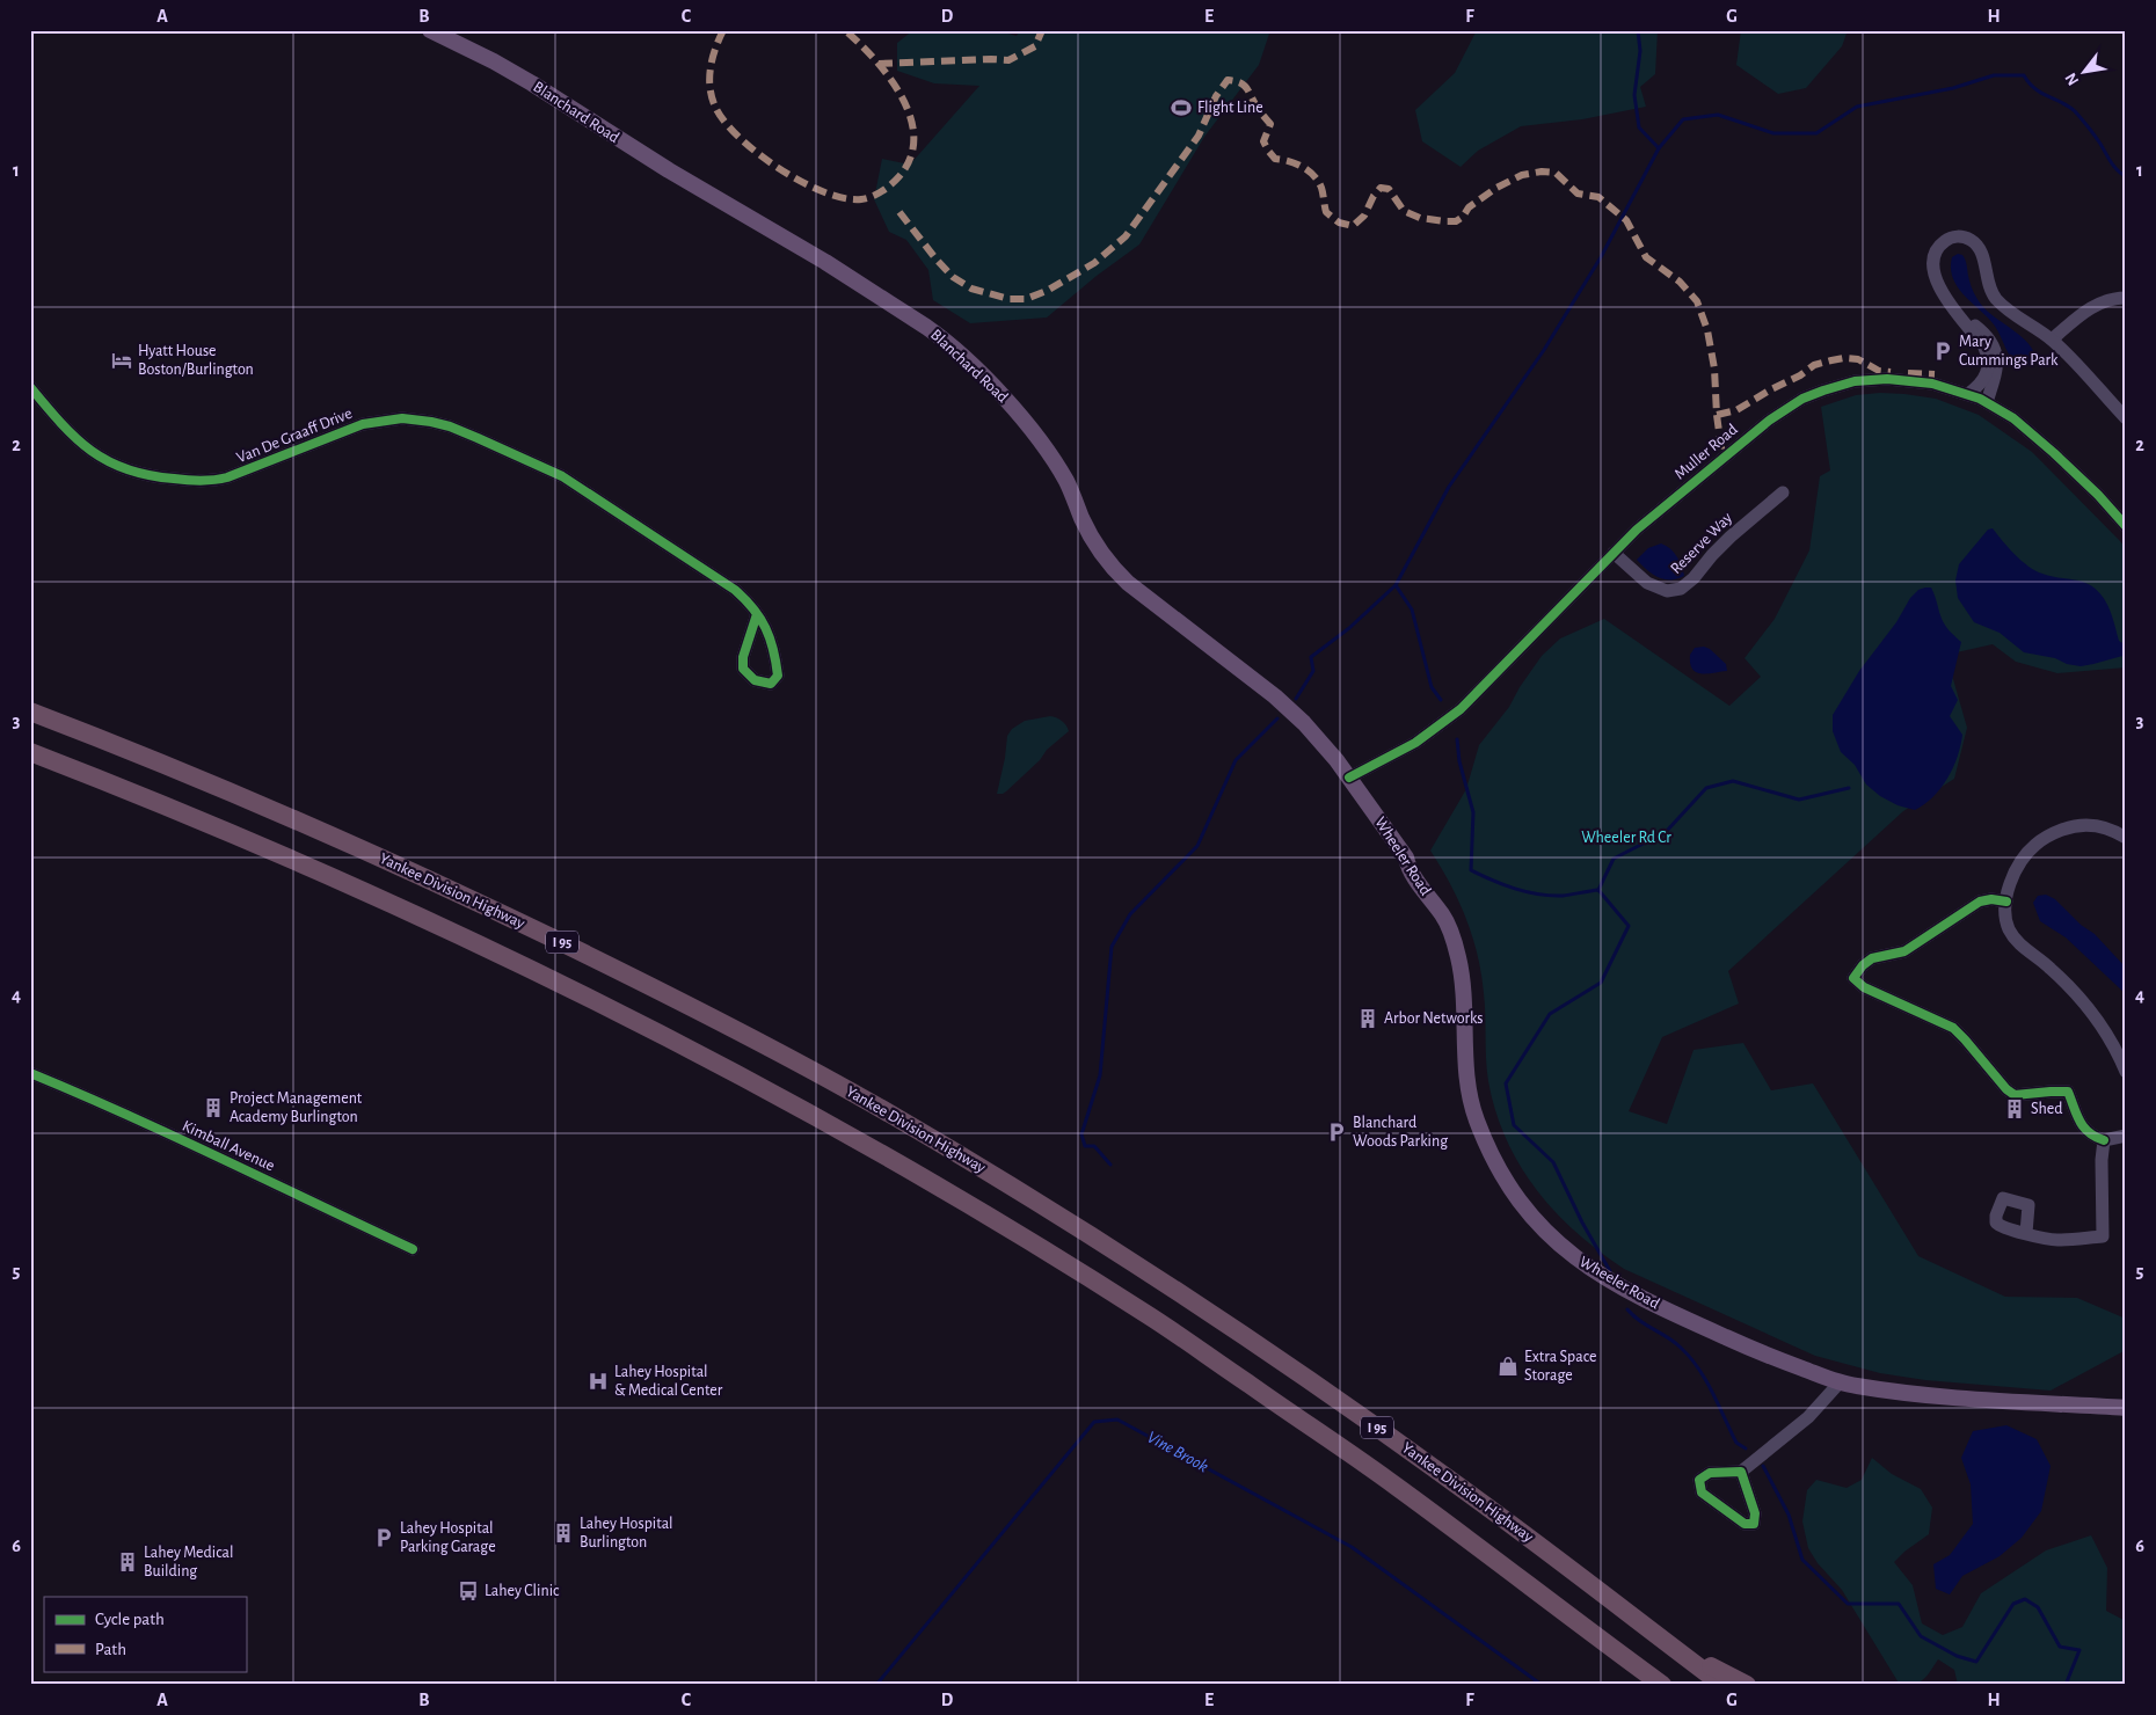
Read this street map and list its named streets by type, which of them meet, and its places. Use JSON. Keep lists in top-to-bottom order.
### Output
{
  "streets": {
    "highway": ["Yankee Division Highway", "I 95"],
    "main road": ["Blanchard Road", "Wheeler Road"],
    "street": [
      "Van De Graaff Drive",
      "Muller Road",
      "Reserve Way",
      "Kimball Avenue"
    ]
  },
  "crossings": [
    ["Blanchard Road", "Muller Road"],
    ["Blanchard Road", "Wheeler Road"],
    ["Muller Road", "Reserve Way"],
    ["Muller Road", "Wheeler Road"]
  ],
  "water": ["Vine Brook"],
  "parks": ["Wheeler Rd Cr"],
  "places": {
    "sports": ["Flight Line"],
    "parking": ["Mary Cummings Park", "Blanchard Woods Parking", "Lahey Hospital Parking Garage"],
    "hotel": ["Hyatt House Boston/Burlington"],
    "building": [
      "Arbor Networks",
      "Project Management Academy Burlington",
      "Shed",
      "Lahey Hospital Burlington",
      "Lahey Medical Building"
    ],
    "shop": ["Extra Space Storage"],
    "hospital": ["Lahey Hospital & Medical Center"],
    "bus stop": ["Lahey Clinic"]
  },
  "legend": ["Cycle path", "Path"],
  "north": "bottom left",
  "grid": {
    "columns": [
      "A",
      "B",
      "C",
      "D",
      "E",
      "F",
      "G",
      "H"
    ],
    "rows": [
      "1",
      "2",
      "3",
      "4",
      "5",
      "6"
    ]
  }
}
